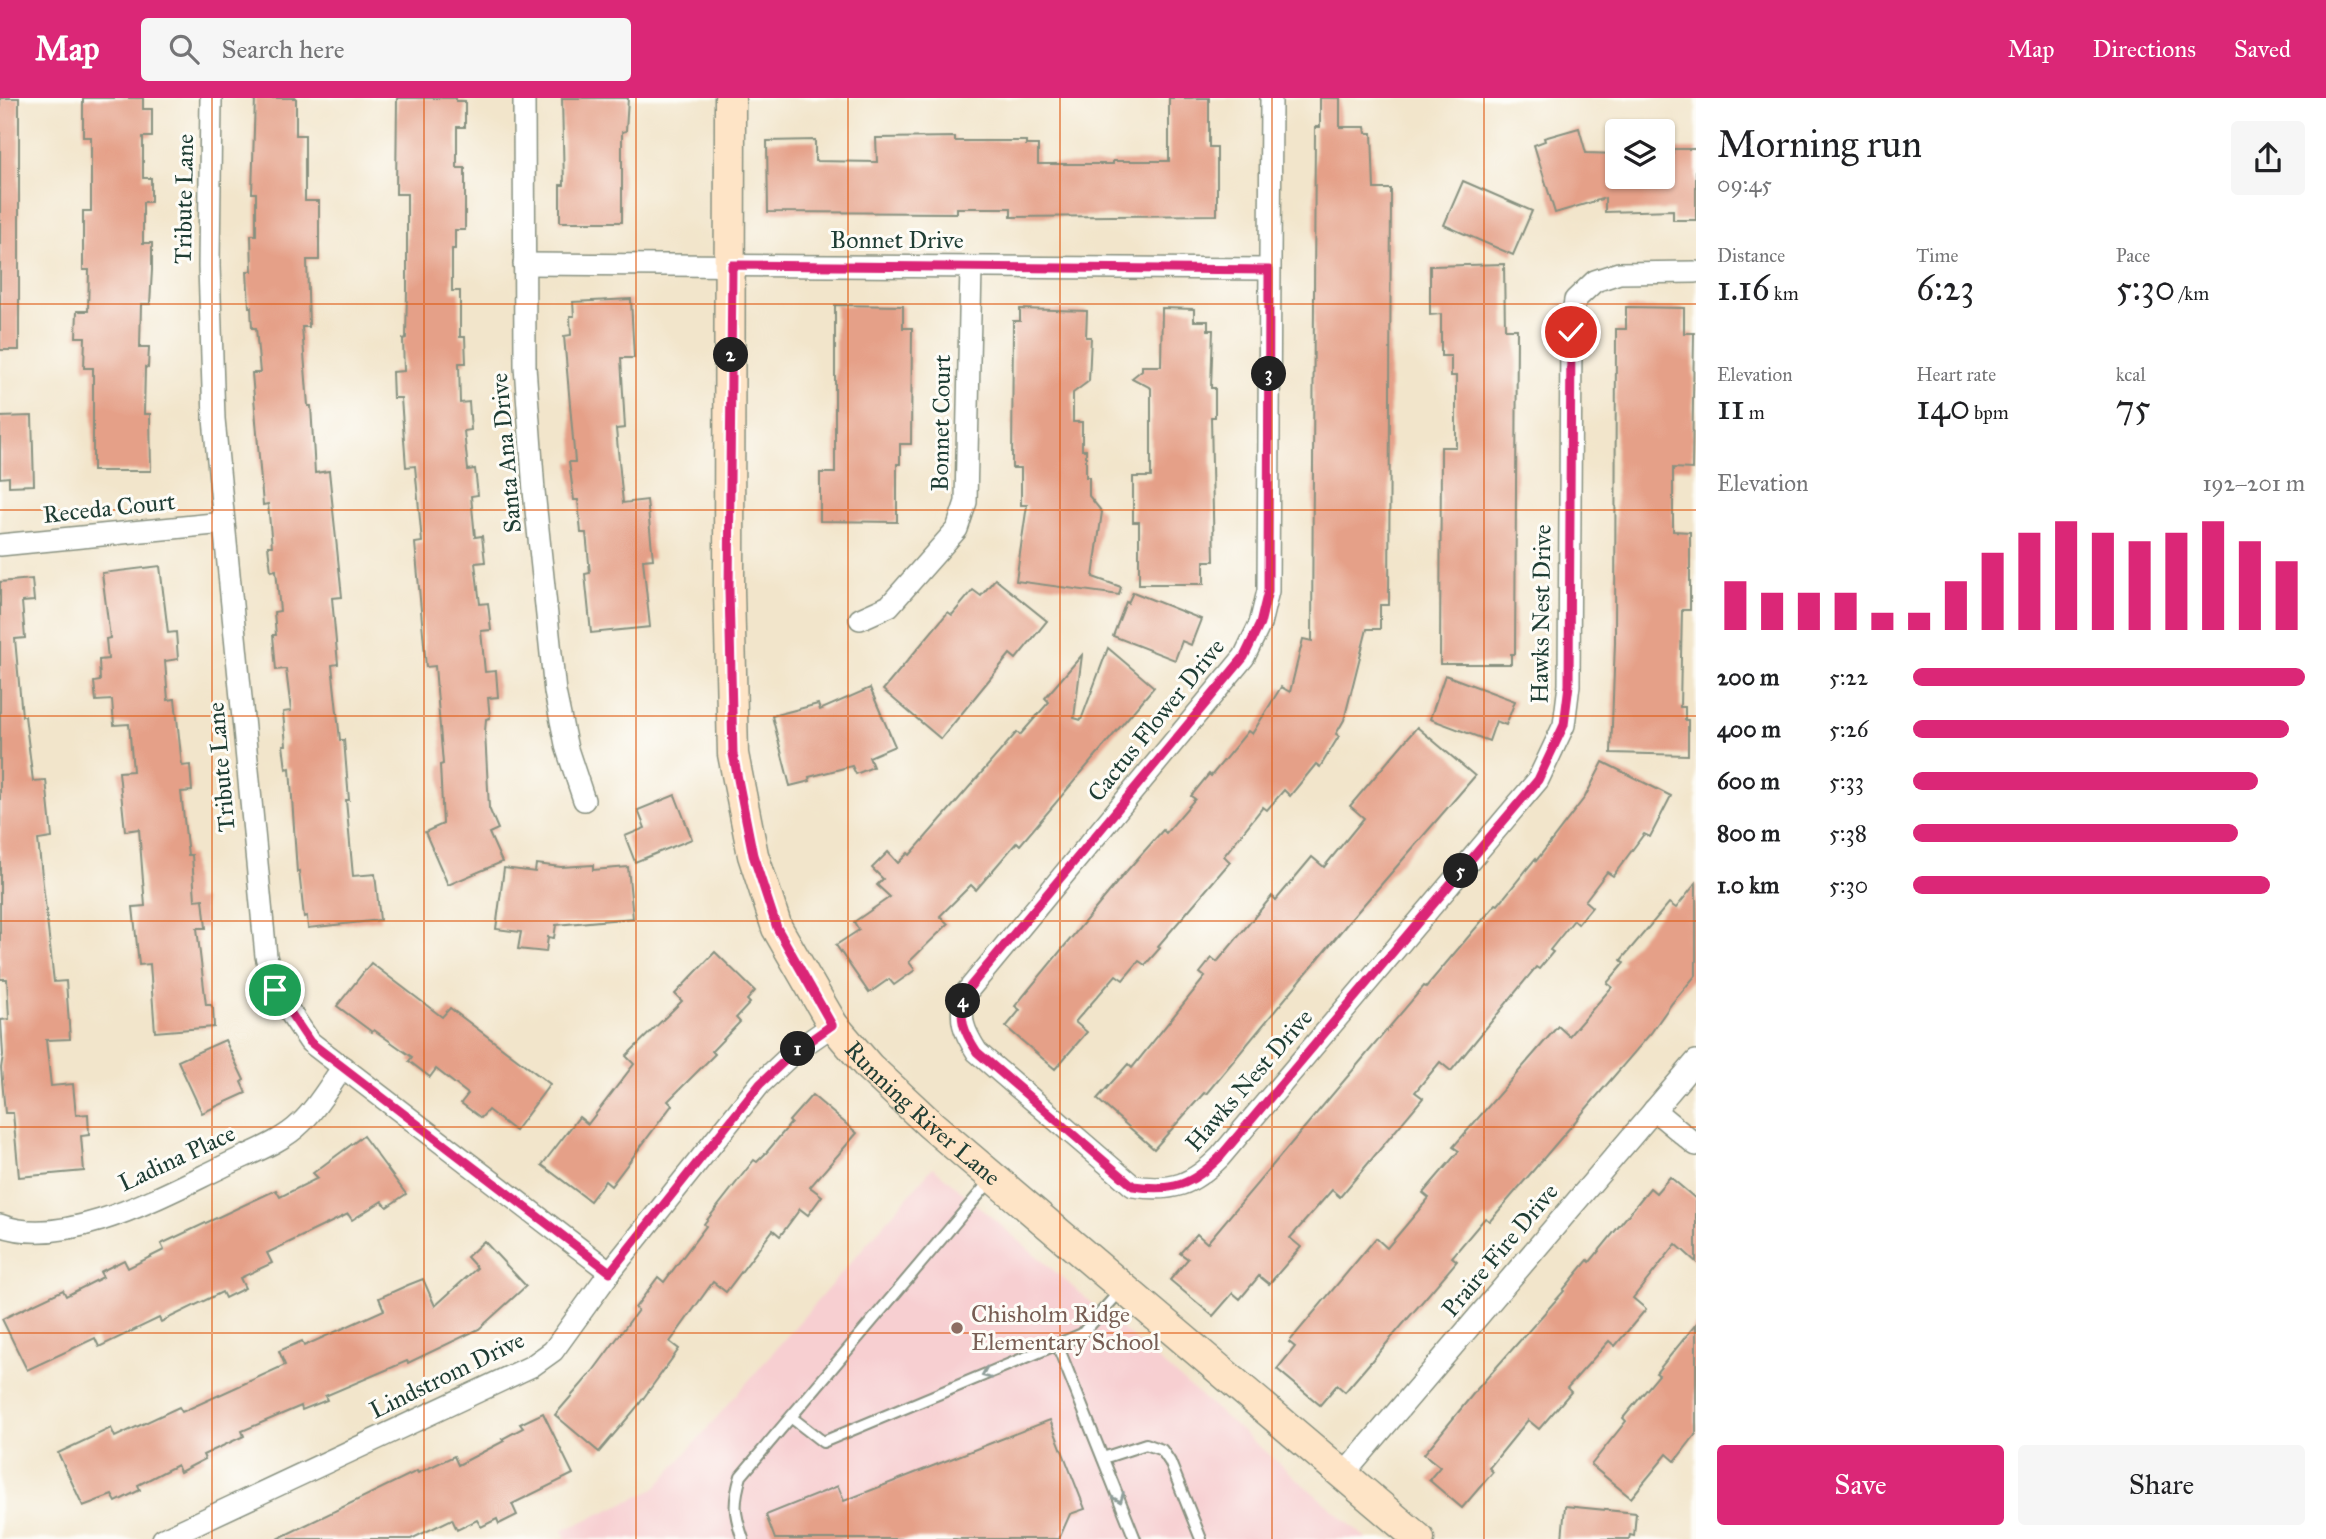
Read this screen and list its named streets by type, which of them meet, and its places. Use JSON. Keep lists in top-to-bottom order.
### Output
{
  "streets": {
    "street": [
      "Tribute Lane",
      "Bonnet Drive",
      "Bonnet Court",
      "Santa Ana Drive",
      "Receda Court",
      "Hawks Nest Drive",
      "Cactus Flower Drive",
      "Running River Lane",
      "Ladina Place",
      "Praire Fire Drive",
      "Lindstrom Drive"
    ]
  },
  "crossings": [
    ["Tribute Lane", "Receda Court"],
    ["Tribute Lane", "Ladina Place"],
    ["Tribute Lane", "Lindstrom Drive"],
    ["Bonnet Drive", "Bonnet Court"],
    ["Bonnet Drive", "Santa Ana Drive"],
    ["Bonnet Drive", "Cactus Flower Drive"],
    ["Bonnet Drive", "Running River Lane"],
    ["Hawks Nest Drive", "Cactus Flower Drive"],
    ["Running River Lane", "Praire Fire Drive"],
    ["Running River Lane", "Lindstrom Drive"]
  ],
  "places": ["Chisholm Ridge Elementary School"],
  "page": {
    "header": "Map",
    "search": "Search here",
    "nav": ["Map", "Directions", "Saved"],
    "heading": ["Morning run", "09:45"],
    "stats": [
      ["Distance", "1.16 km"],
      ["Time", "6:23"],
      ["Pace", "5:30 /km"],
      ["Elevation", "11 m"],
      ["Heart rate", "140 bpm"],
      ["kcal", "75"]
    ],
    "pins": [
      "2",
      "3",
      "5",
      "4",
      "1"
    ],
    "chart": ["Elevation", "192–201 m"],
    "list": [
      {
        "name": "200 m",
        "note": "5:22"
      },
      {
        "name": "400 m",
        "note": "5:26"
      },
      {
        "name": "600 m",
        "note": "5:33"
      },
      {
        "name": "800 m",
        "note": "5:38"
      },
      {
        "name": "1.0 km",
        "note": "5:30"
      }
    ],
    "buttons": ["Save", "Share"]
  }
}
